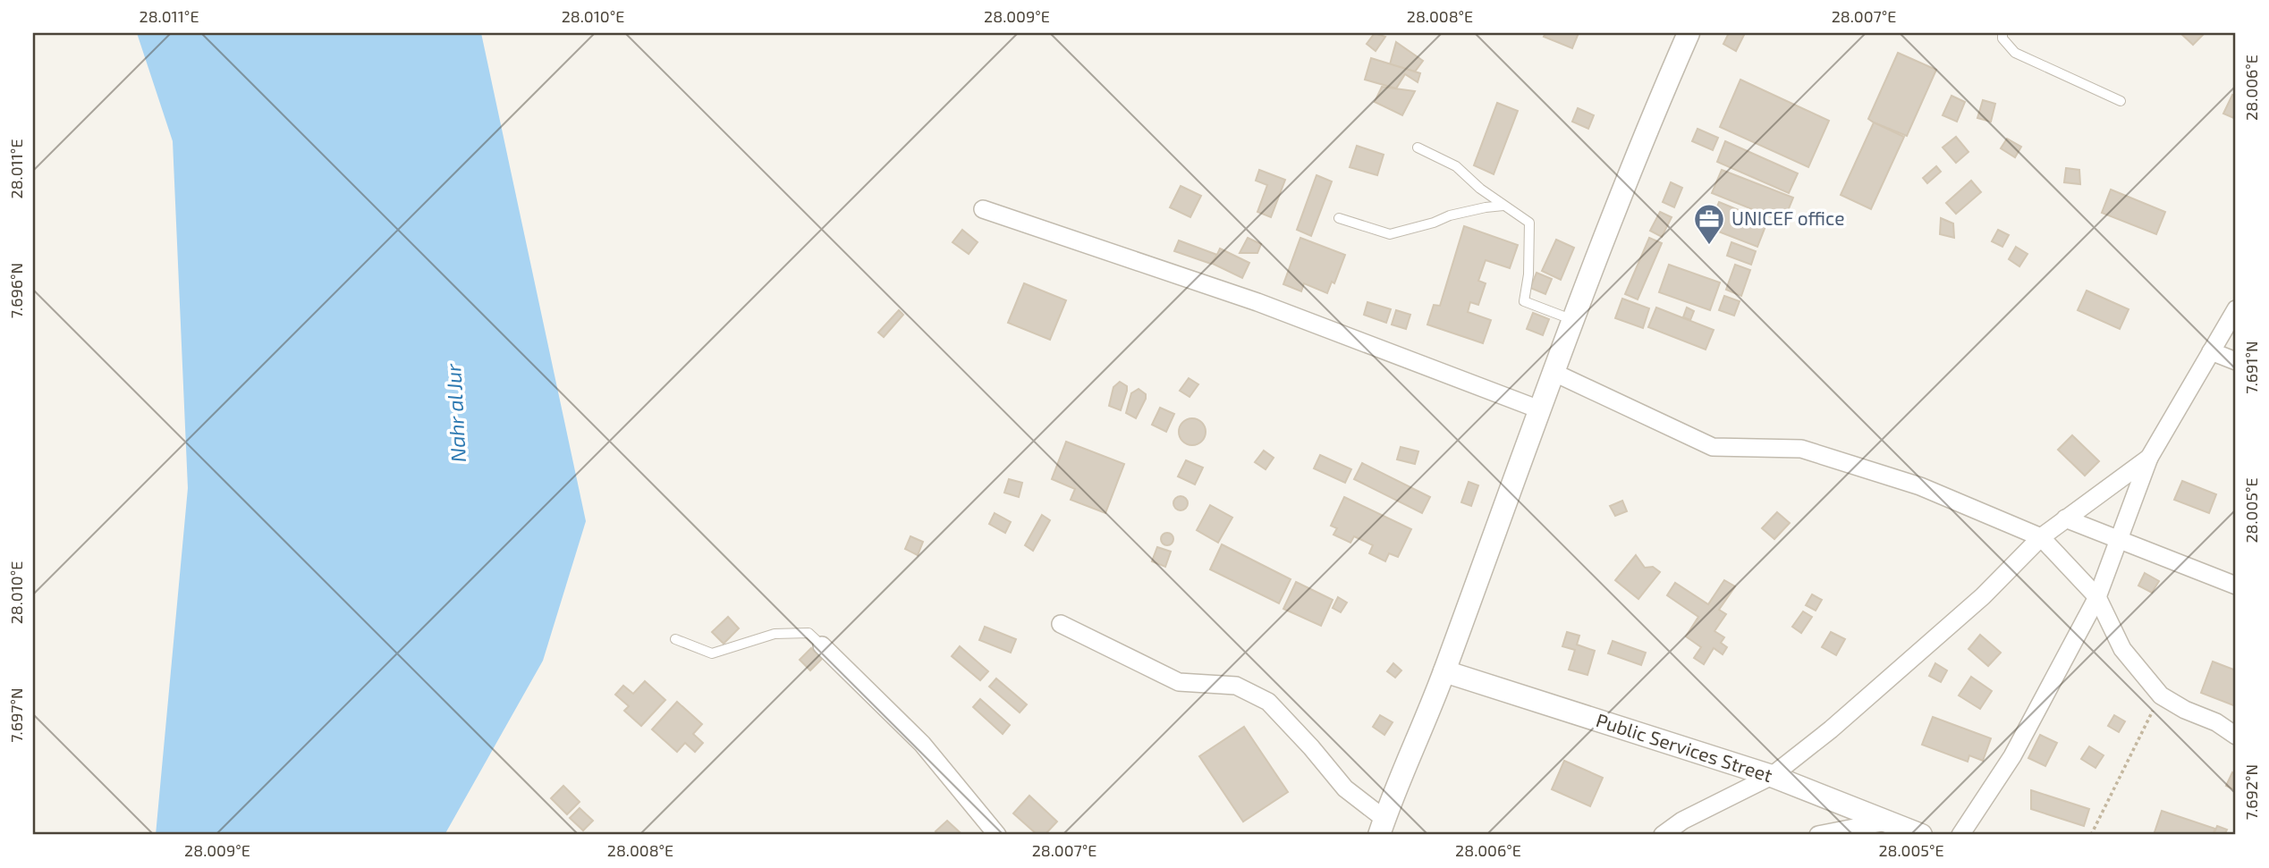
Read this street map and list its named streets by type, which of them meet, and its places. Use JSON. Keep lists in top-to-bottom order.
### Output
{
  "streets": {
    "street": ["Public Services Street"]
  },
  "water": ["Nahr al Jur"],
  "places": {
    "office": ["UNICEF office"]
  },
  "coordinates": [
    "28.011°E",
    "28.010°E",
    "28.009°E",
    "28.008°E",
    "28.007°E",
    "28.006°E",
    "7.696°N",
    "7.691°N",
    "28.005°E",
    "7.697°N",
    "7.692°N"
  ]
}
